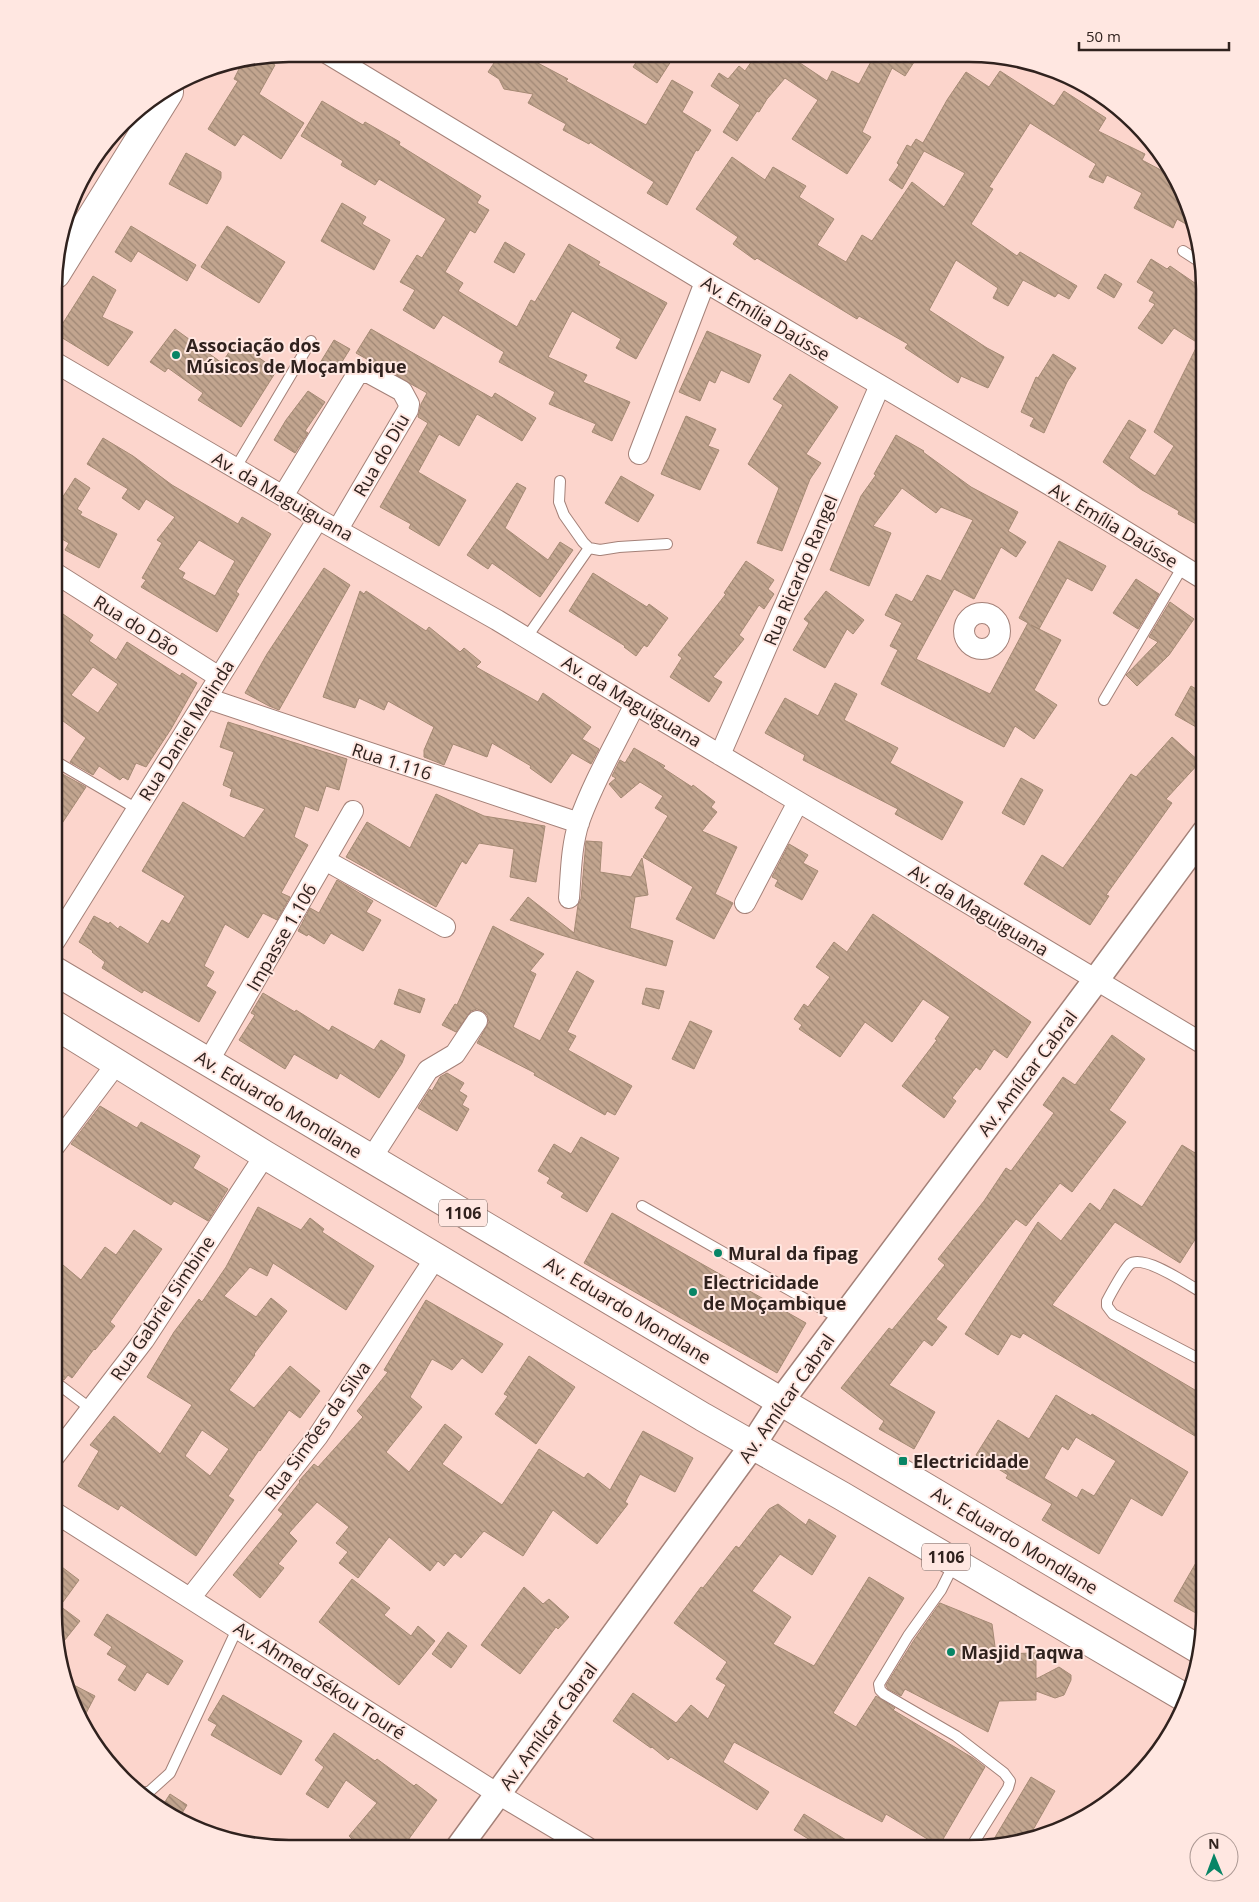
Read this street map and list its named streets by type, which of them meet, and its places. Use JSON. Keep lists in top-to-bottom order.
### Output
{
  "streets": {
    "main road": ["Av. Eduardo Mondlane", "1106"],
    "street": [
      "Av. Emília Daússe",
      "Rua do Diu",
      "Av. da Maguiguana",
      "Rua Ricardo Rangel",
      "Rua do Dão",
      "Rua Daniel Malinda",
      "Rua 1.116",
      "Impasse 1.106",
      "Av. Amílcar Cabral",
      "Rua Gabriel Simbine",
      "Rua Simões da Silva",
      "Av. Ahmed Sékou Touré"
    ]
  },
  "crossings": [
    ["Av. Emília Daússe", "Rua Ricardo Rangel"],
    ["Rua do Diu", "Av. da Maguiguana"],
    ["Av. da Maguiguana", "Rua Ricardo Rangel"],
    ["Av. da Maguiguana", "Rua Daniel Malinda"],
    ["Av. da Maguiguana", "Av. Amílcar Cabral"],
    ["Rua do Dão", "Rua Daniel Malinda"],
    ["Rua Daniel Malinda", "Rua 1.116"],
    ["Impasse 1.106", "Av. Eduardo Mondlane"],
    ["Av. Amílcar Cabral", "Av. Eduardo Mondlane"],
    ["Av. Amílcar Cabral", "1106"],
    ["Av. Amílcar Cabral", "Av. Ahmed Sékou Touré"],
    ["1106", "Rua Gabriel Simbine"],
    ["1106", "Rua Simões da Silva"],
    ["Rua Simões da Silva", "Av. Ahmed Sékou Touré"]
  ],
  "places": {
    "other": [
      "Associação dos Músicos de Moçambique",
      "Mural da fipag",
      "Electricidade de Moçambique",
      "Masjid Taqwa"
    ],
    "transit": ["Electricidade"]
  },
  "scale_bar": "50 m",
  "north": "top"
}
